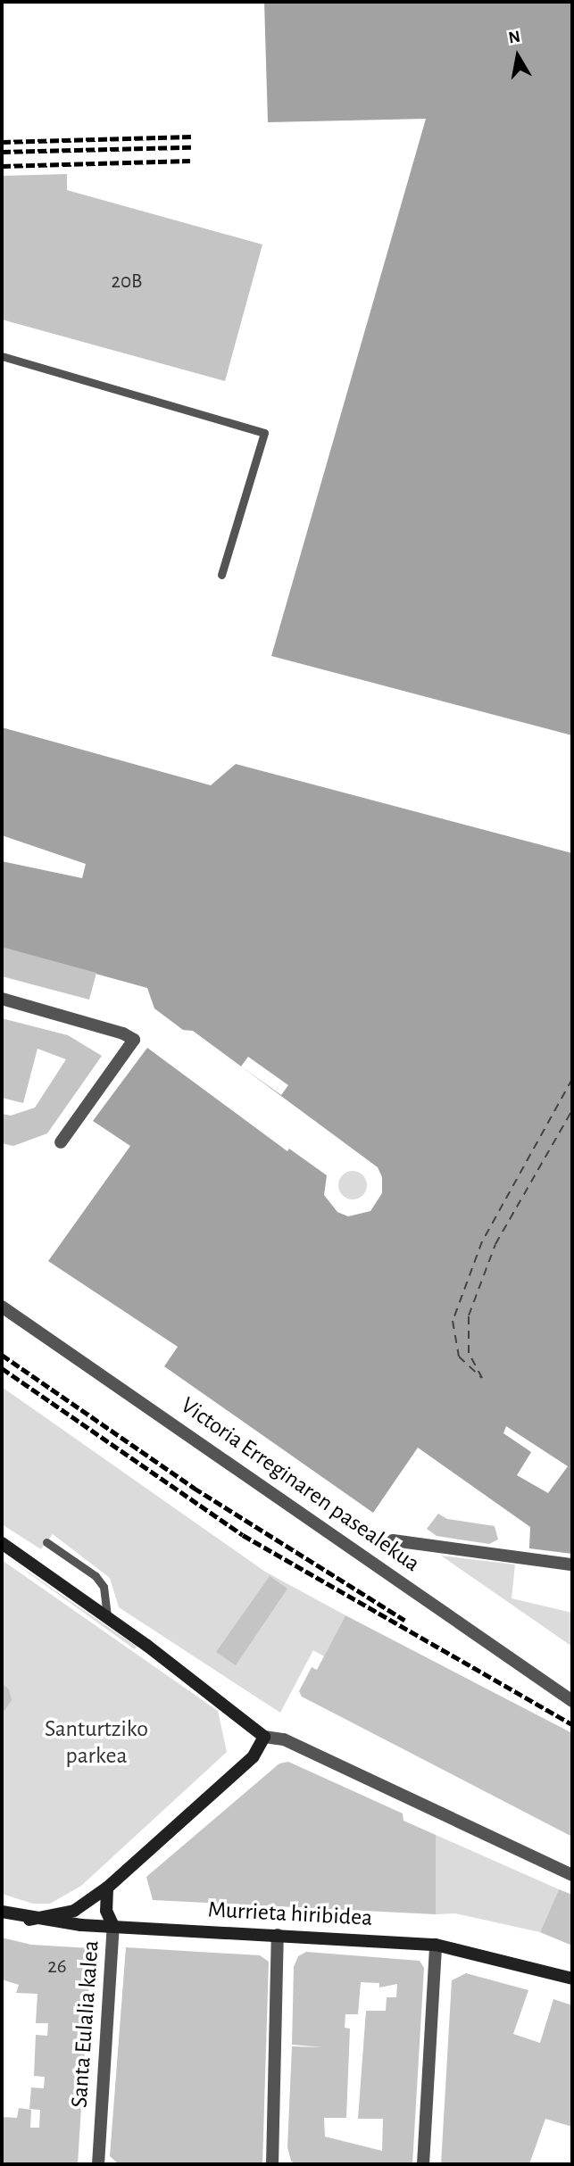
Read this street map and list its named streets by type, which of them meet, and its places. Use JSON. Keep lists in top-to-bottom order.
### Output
{
  "streets": {
    "street": ["Victoria Erreginaren pasealekua", "Murrieta hiribidea", "Santa Eulalia kalea"]
  },
  "crossings": [
    ["Murrieta hiribidea", "Santa Eulalia kalea"]
  ],
  "parks": ["Santurtziko parkea"],
  "house_numbers": ["20B", "26"],
  "north": "top"
}
